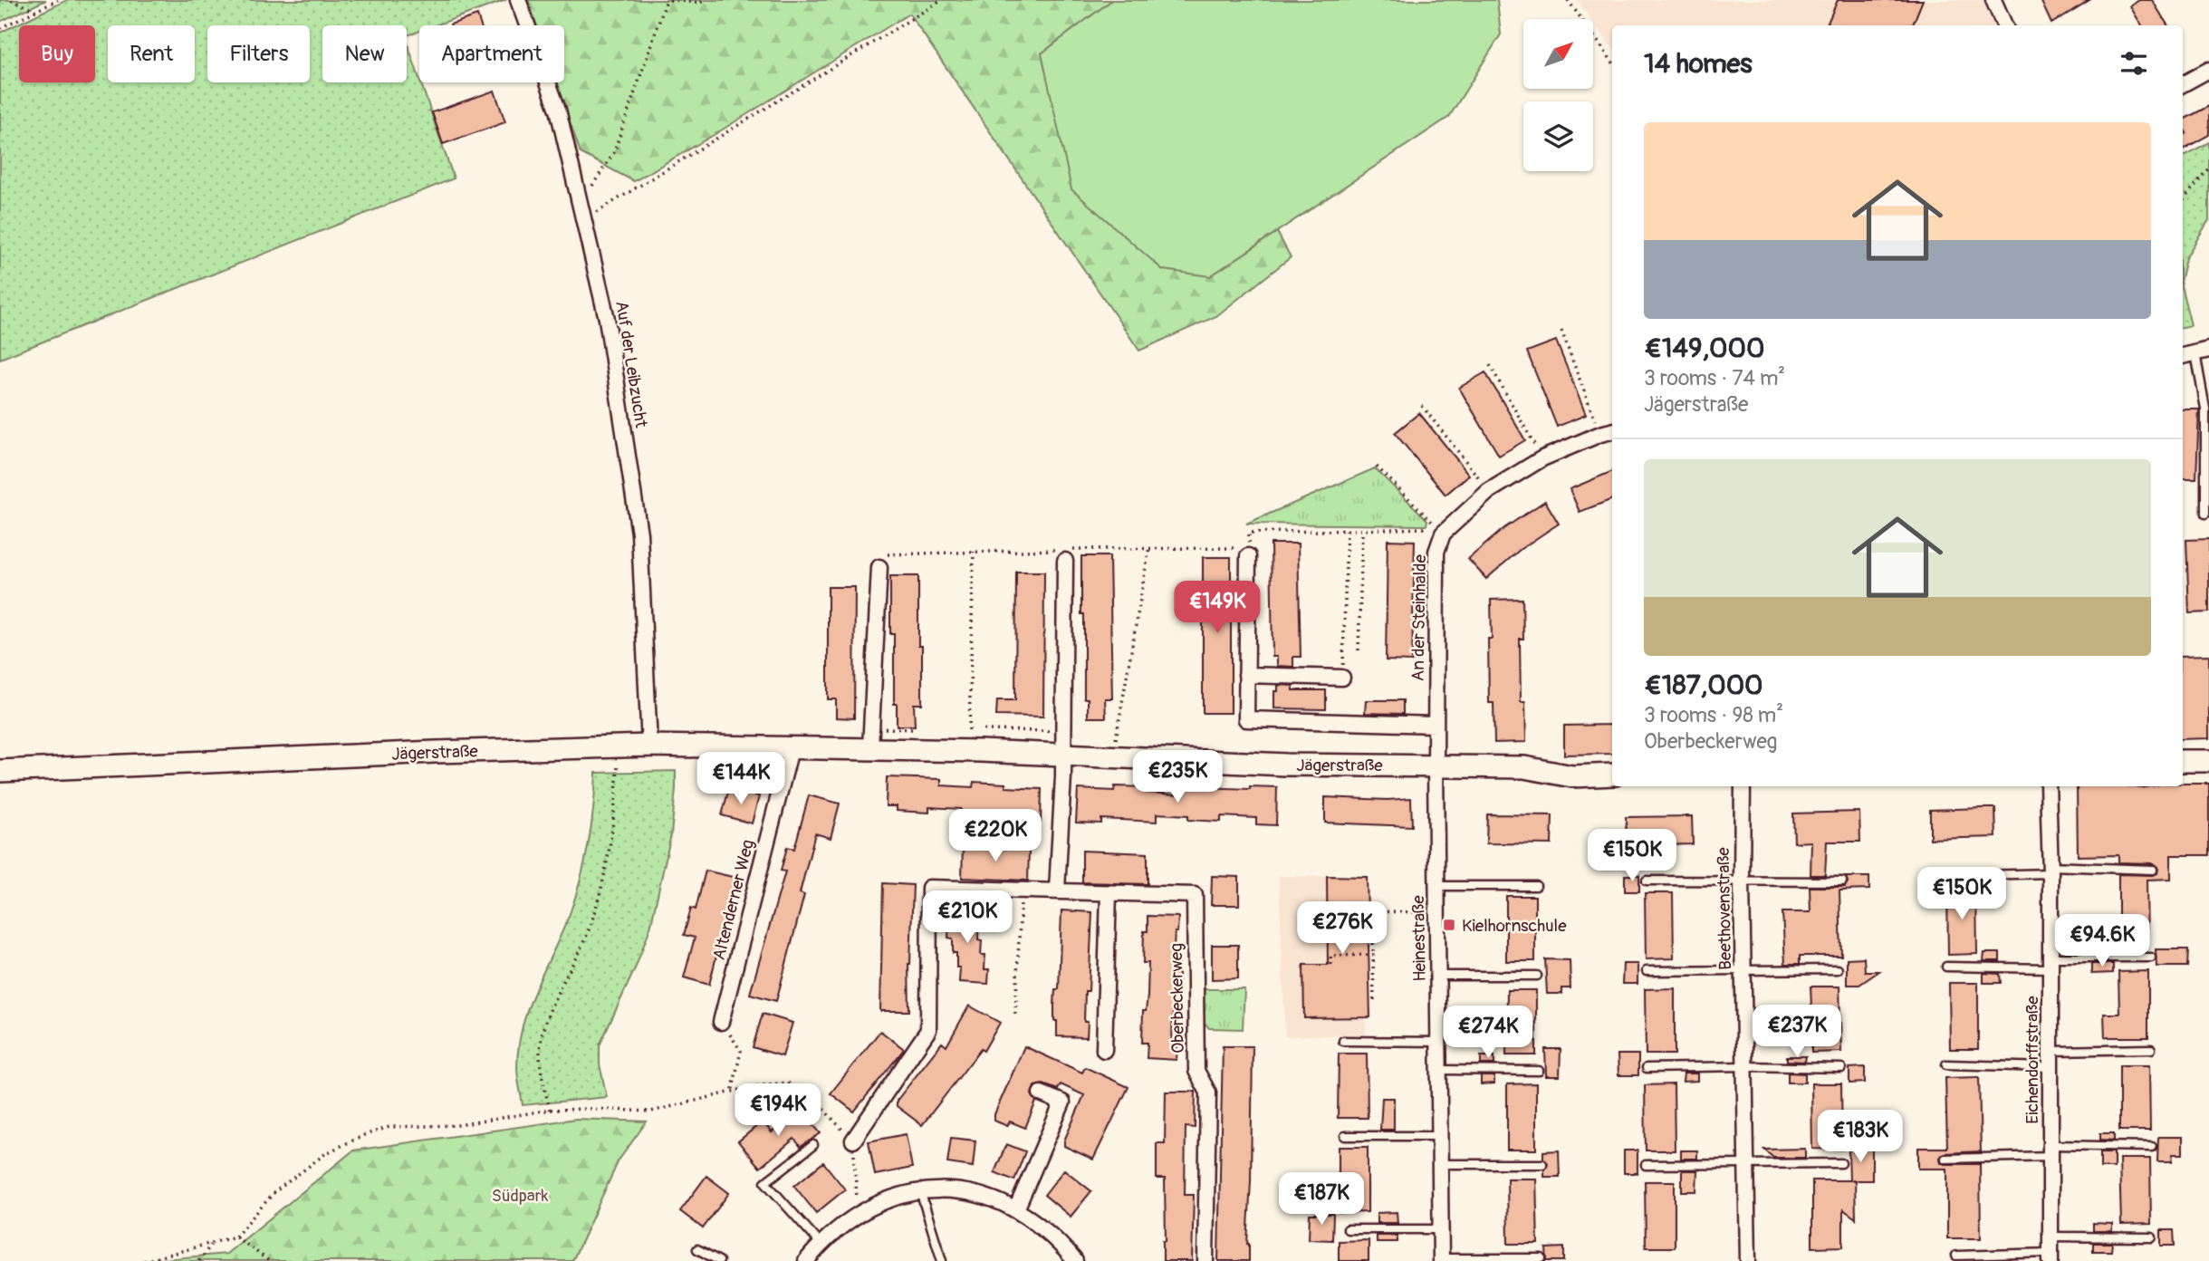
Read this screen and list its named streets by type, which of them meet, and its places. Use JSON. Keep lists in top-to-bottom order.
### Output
{
  "streets": {
    "street": [
      "Auf der Leibzucht",
      "An der Steinhalde",
      "Jägerstraße",
      "Altenderner Weg",
      "Beethovenstraße",
      "Heinestraße",
      "Oberbeckerweg",
      "Eichendorffstraße"
    ]
  },
  "crossings": [
    ["Auf der Leibzucht", "Jägerstraße"],
    ["An der Steinhalde", "Jägerstraße"],
    ["An der Steinhalde", "Heinestraße"],
    ["Jägerstraße", "Altenderner Weg"],
    ["Jägerstraße", "Heinestraße"]
  ],
  "parks": ["Südpark"],
  "places": {
    "transit": ["Kielhornschule"]
  },
  "north": "top right",
  "page": {
    "chip": [
      "Buy",
      "Rent",
      "Filters",
      "New",
      "Apartment"
    ],
    "heading": "14 homes",
    "list": [
      {
        "name": "€149,000",
        "note": "3 rooms · 74 m² · Jägerstraße"
      },
      {
        "name": "€187,000",
        "note": "3 rooms · 98 m² · Oberbeckerweg"
      }
    ],
    "price": [
      "€149K",
      "€235K",
      "€144K",
      "€220K",
      "€150K",
      "€150K",
      "€210K",
      "€276K",
      "€94.6K",
      "€237K",
      "€274K",
      "€194K",
      "€183K",
      "€187K"
    ]
  }
}
